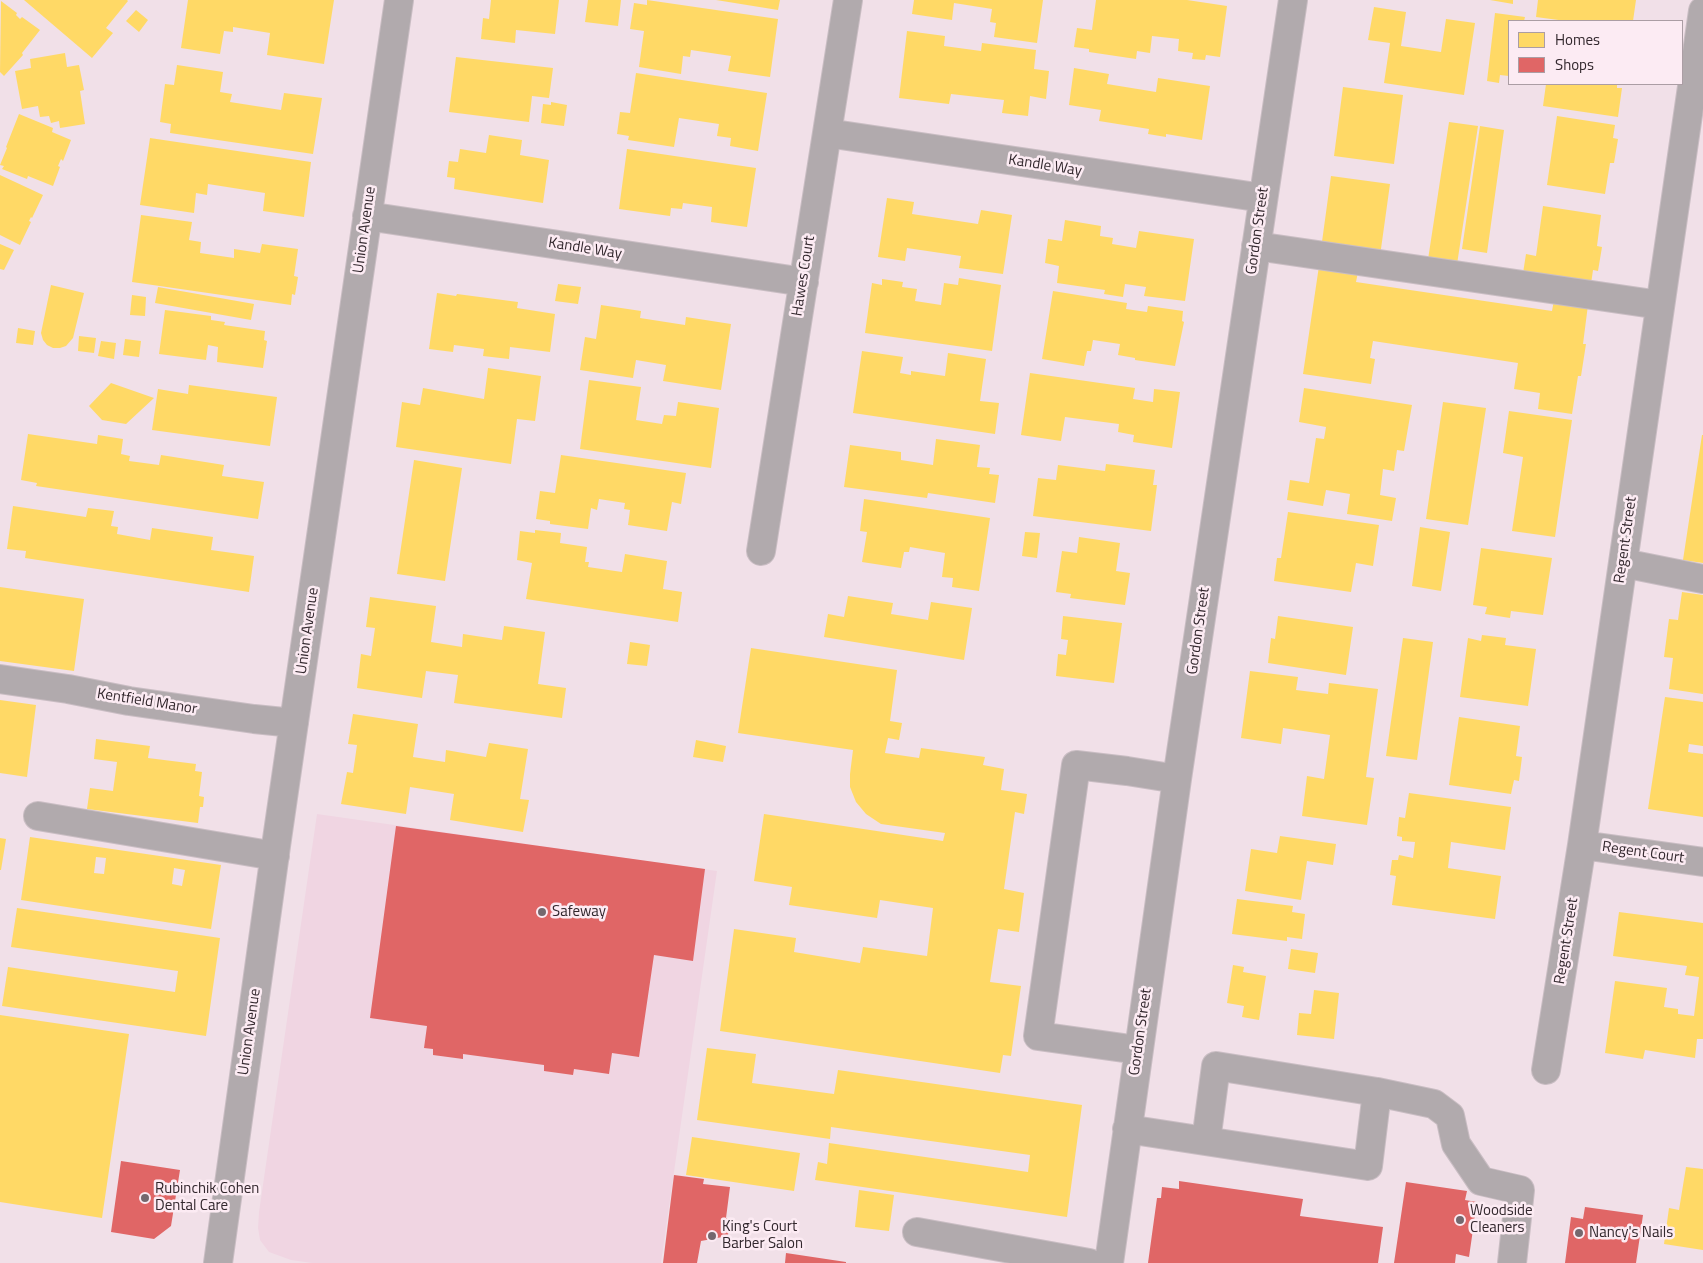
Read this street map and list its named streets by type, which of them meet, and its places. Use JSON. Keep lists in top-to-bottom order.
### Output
{
  "streets": {
    "street": [
      "Kandle Way",
      "Union Avenue",
      "Gordon Street",
      "Hawes Court",
      "Regent Street",
      "Kentfield Manor",
      "Regent Court"
    ]
  },
  "crossings": [
    ["Kandle Way", "Union Avenue"],
    ["Kandle Way", "Gordon Street"],
    ["Kandle Way", "Hawes Court"],
    ["Union Avenue", "Kentfield Manor"],
    ["Regent Street", "Regent Court"]
  ],
  "places": [
    "Safeway",
    "Rubinchik Cohen Dental Care",
    "Woodside Cleaners",
    "Nancy's Nails",
    "King's Court Barber Salon"
  ],
  "legend": ["Homes", "Shops"]
}
